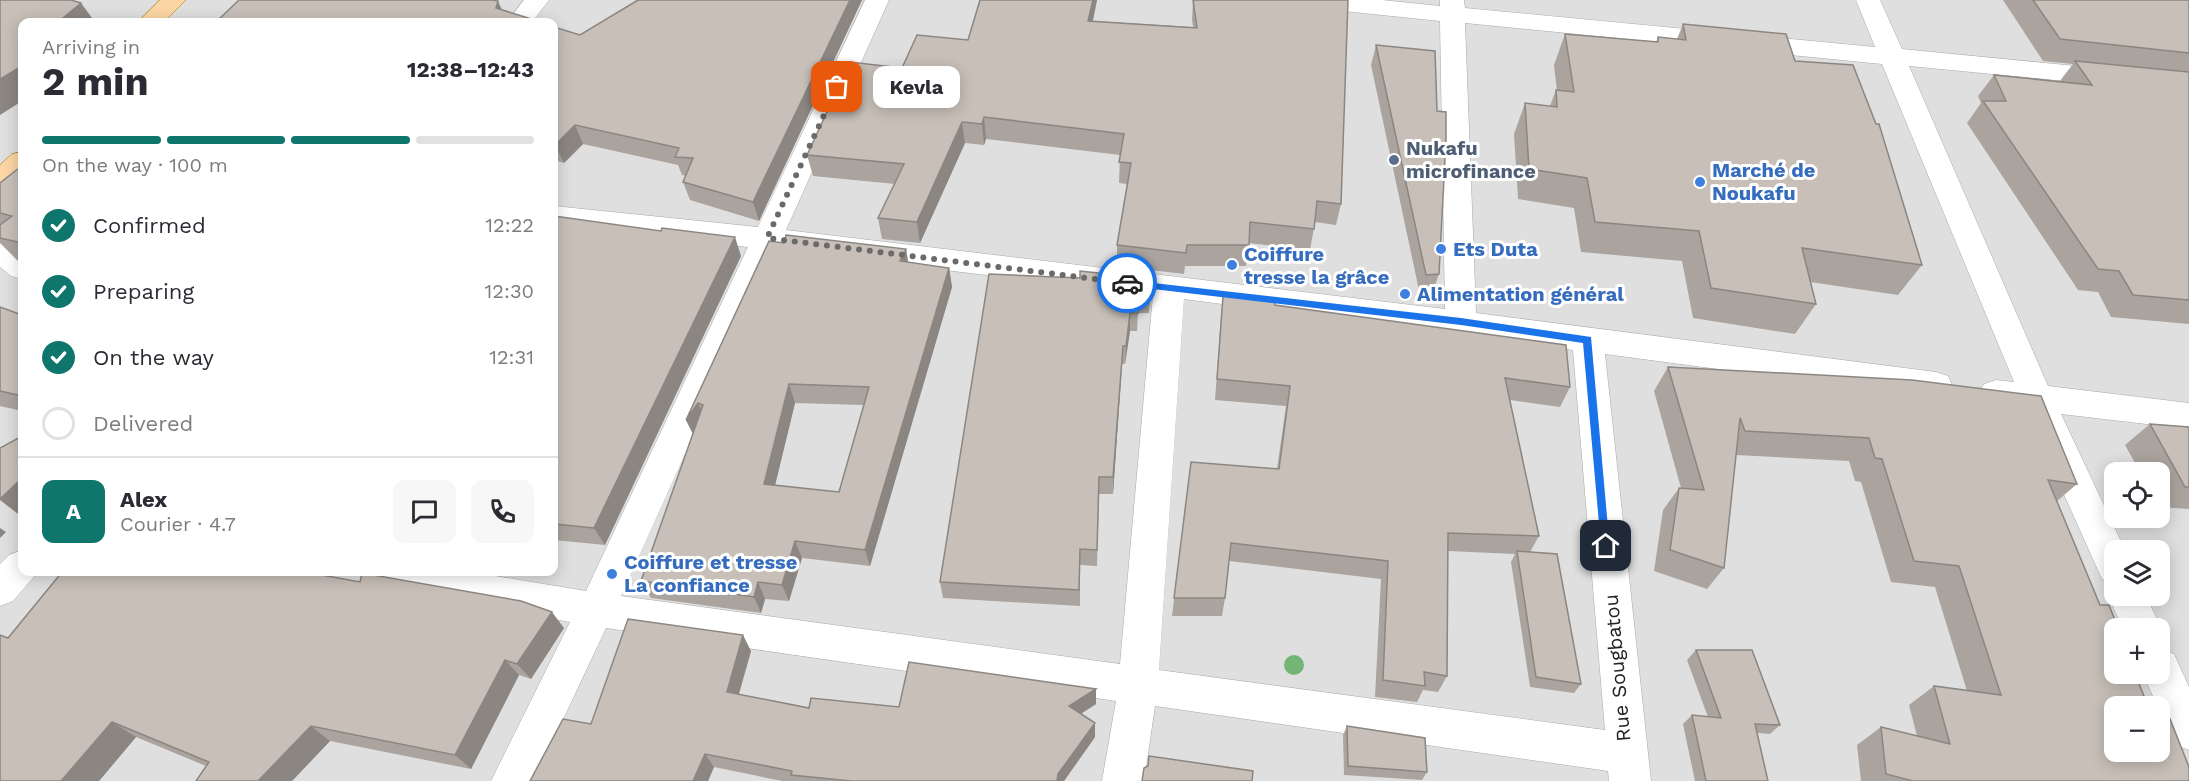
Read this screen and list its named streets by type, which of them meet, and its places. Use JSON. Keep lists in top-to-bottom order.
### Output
{
  "streets": {
    "street": ["Rue Sougbatou"]
  },
  "places": [
    "Kevla",
    "Nukafu microfinance",
    "Marché de Noukafu",
    "Ets Duta",
    "Coiffure tresse la grâce",
    "Alimentation général",
    "Coiffure et tresse La confiance"
  ],
  "page": {
    "heading": ["2 min", "Arriving in", "12:38–12:43"],
    "panel": ["Alex", "Courier · 4.7"],
    "bubble": "Kevla",
    "bar": "On the way · 100 m",
    "list": [
      ["Confirmed", "12:22"],
      ["Preparing", "12:30"],
      ["On the way", "12:31"],
      "Delivered"
    ],
    "map_buttons": ["+", "−"],
    "round": "A"
  }
}
